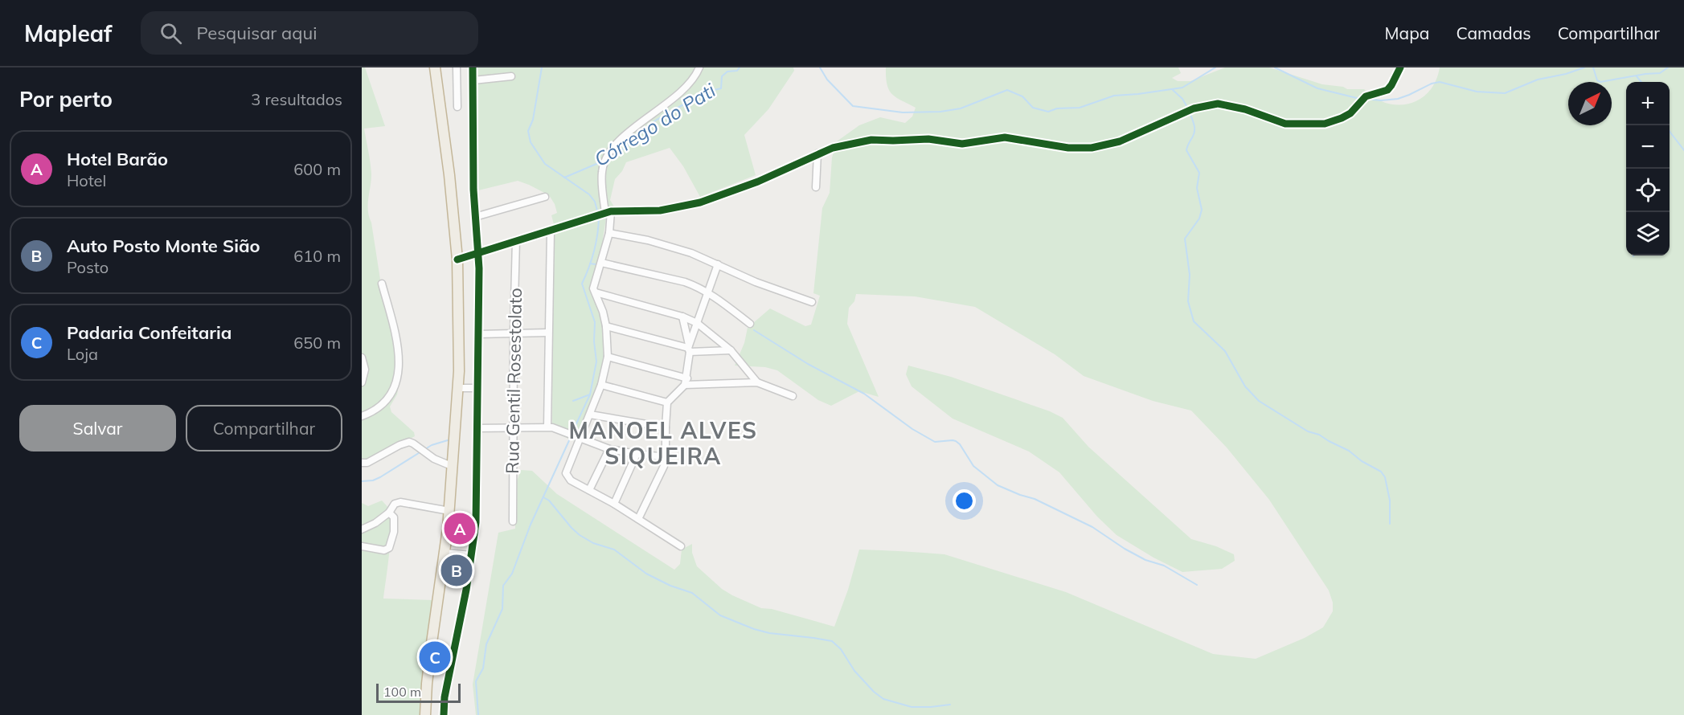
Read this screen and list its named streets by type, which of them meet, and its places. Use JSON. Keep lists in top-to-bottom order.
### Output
{
  "streets": {
    "street": ["Rua Gentil Rosestolato"]
  },
  "districts": ["MANOEL ALVES SIQUEIRA"],
  "water": ["Córrego do Pati"],
  "scale_bar": "100 m",
  "north": "top right",
  "page": {
    "header": "Mapleaf",
    "search": "Pesquisar aqui",
    "nav": ["Mapa", "Camadas", "Compartilhar"],
    "heading": ["Por perto", "3 resultados"],
    "map_buttons": ["+", "−"],
    "list": [
      {
        "mark": "A",
        "name": "Hotel Barão",
        "note": "Hotel",
        "value": "600 m"
      },
      {
        "mark": "B",
        "name": "Auto Posto Monte Sião",
        "note": "Posto",
        "value": "610 m"
      },
      {
        "mark": "C",
        "name": "Padaria Confeitaria",
        "note": "Loja",
        "value": "650 m"
      }
    ],
    "buttons": ["Salvar", "Compartilhar"],
    "pins": ["A", "B", "C"],
    "scale": "100 m"
  }
}
